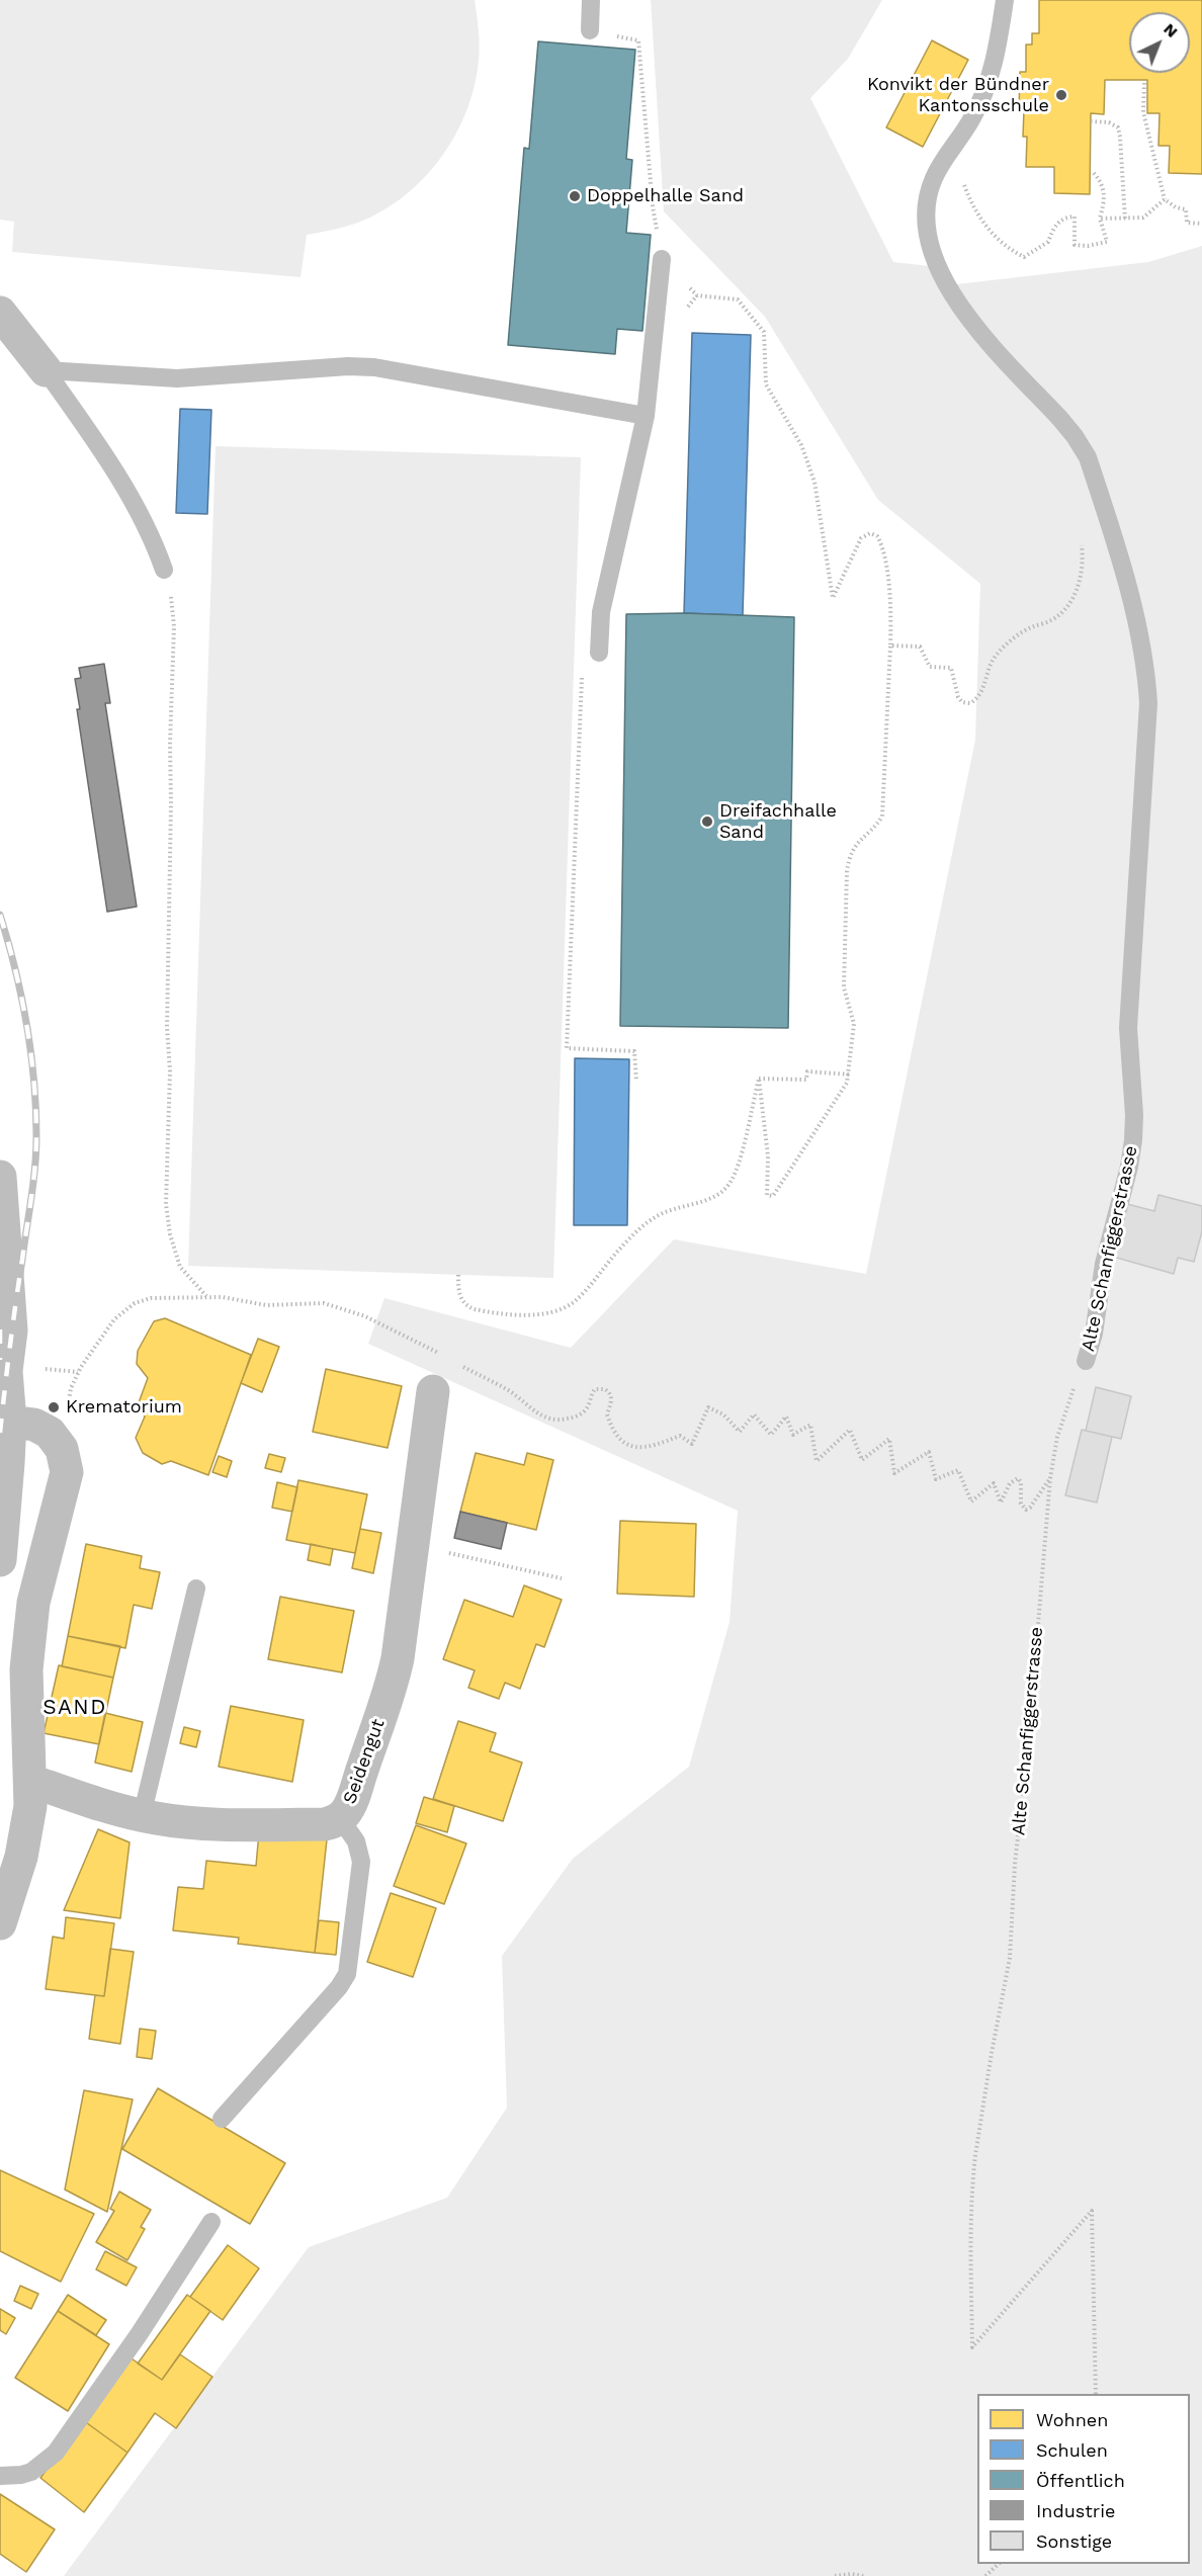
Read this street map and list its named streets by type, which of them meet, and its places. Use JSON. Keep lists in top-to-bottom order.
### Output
{
  "streets": {
    "street": ["Seidengut"],
    "lane": ["Alte Schanfiggerstrasse"]
  },
  "districts": ["SAND"],
  "places": [
    "Konvikt der Bündner Kantonsschule",
    "Doppelhalle Sand",
    "Dreifachhalle Sand",
    "Krematorium"
  ],
  "legend": [
    "Wohnen",
    "Schulen",
    "Öffentlich",
    "Industrie",
    "Sonstige"
  ],
  "north": "top right"
}
